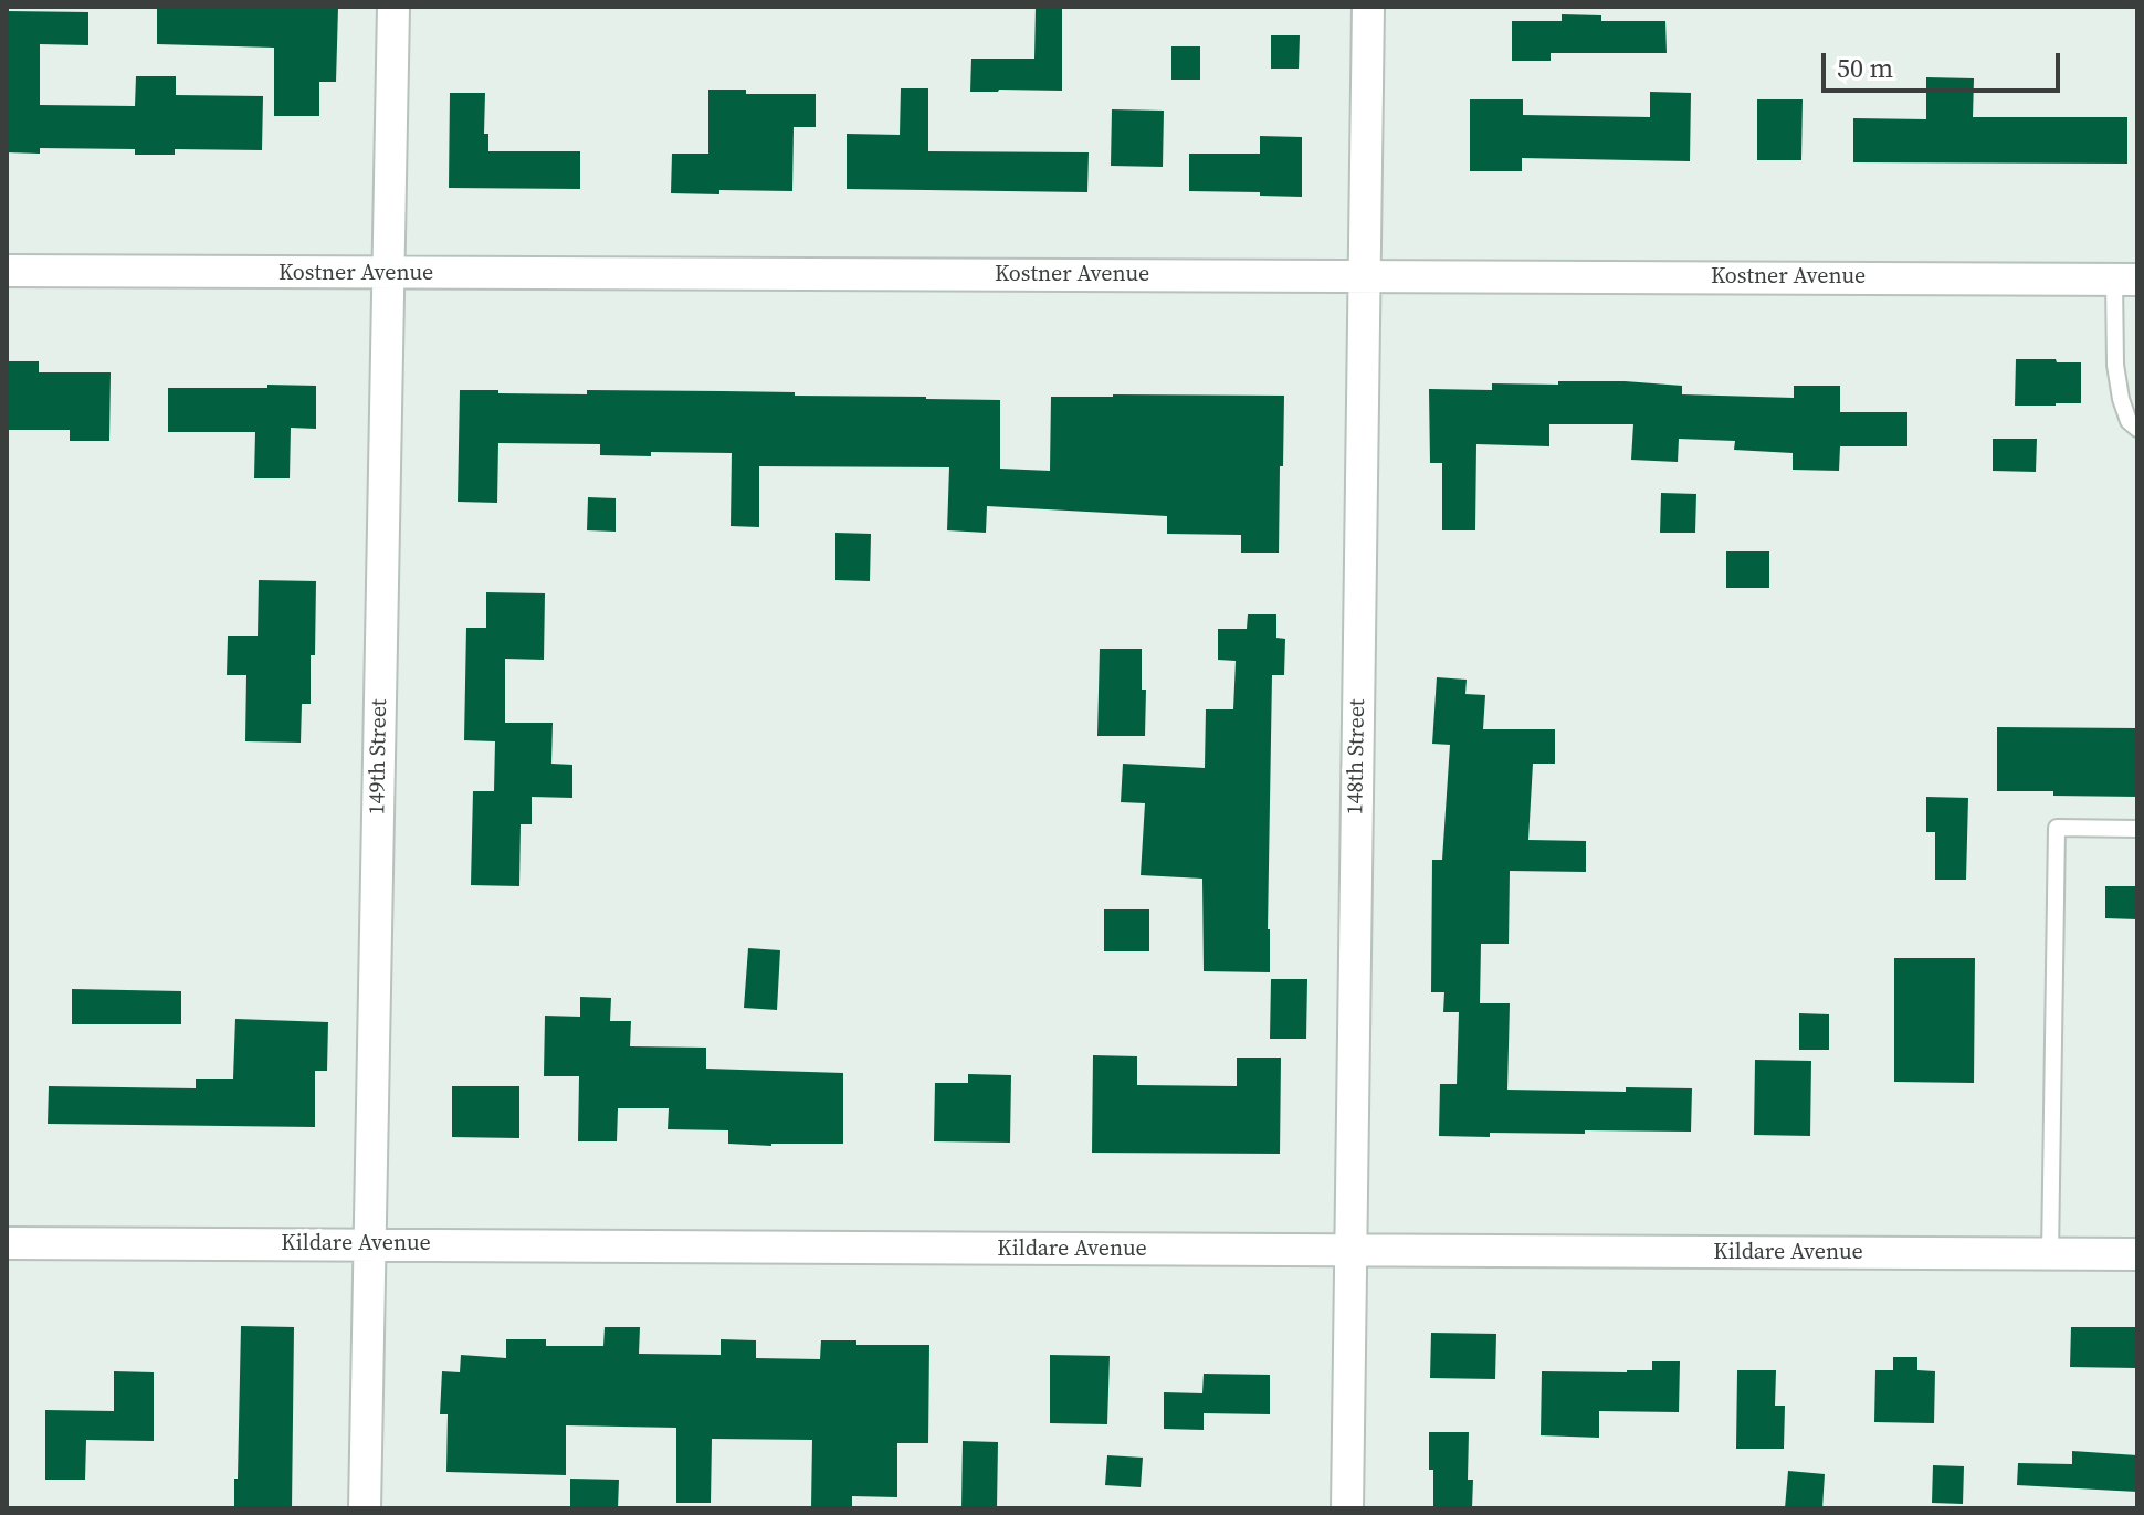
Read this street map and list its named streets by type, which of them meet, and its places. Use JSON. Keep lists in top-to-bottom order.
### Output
{
  "streets": {
    "street": [
      "Kostner Avenue",
      "149th Street",
      "148th Street",
      "Kildare Avenue"
    ]
  },
  "crossings": [
    ["Kostner Avenue", "149th Street"],
    ["Kostner Avenue", "148th Street"],
    ["149th Street", "Kildare Avenue"],
    ["148th Street", "Kildare Avenue"]
  ],
  "scale_bar": "50 m"
}
